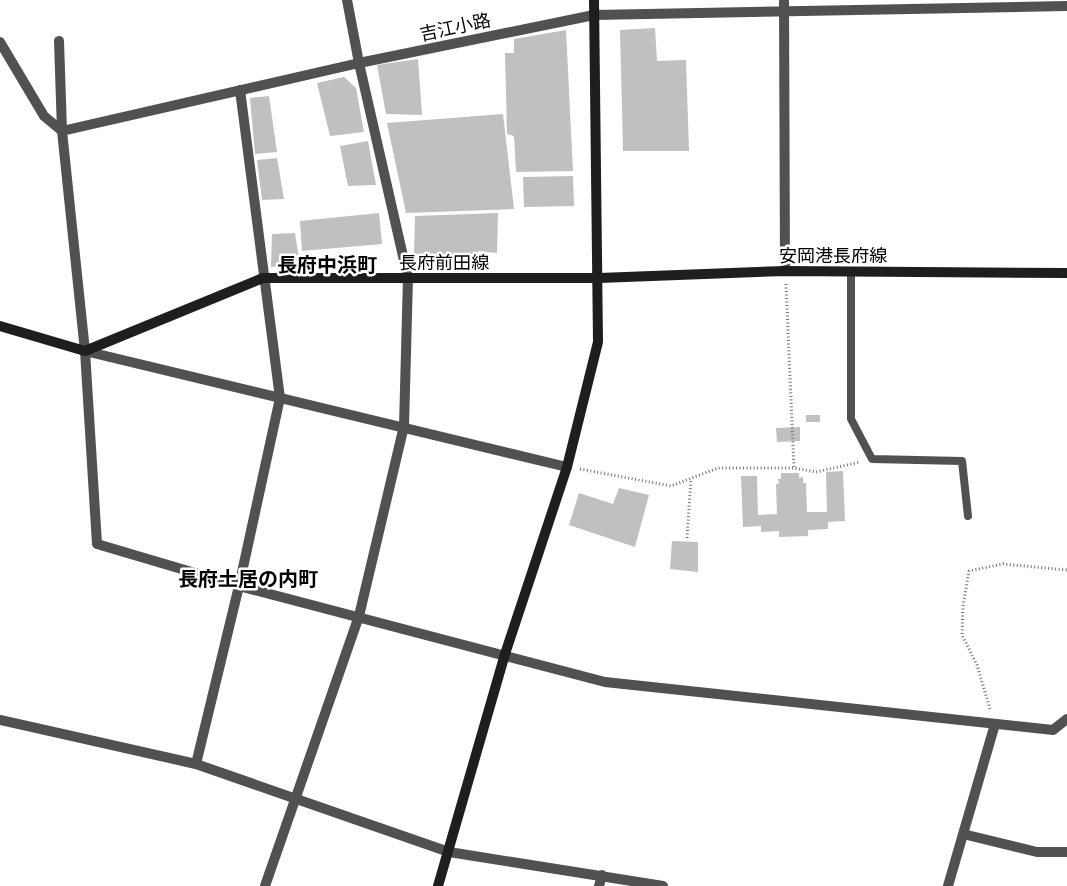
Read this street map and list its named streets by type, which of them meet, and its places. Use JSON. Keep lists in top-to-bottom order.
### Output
{
  "streets": {
    "main road": ["安岡港長府線", "長府前田線"],
    "street": ["吉江小路"]
  },
  "crossings": [
    ["安岡港長府線", "長府前田線"]
  ],
  "districts": ["長府中浜町", "長府土居の内町"]
}
